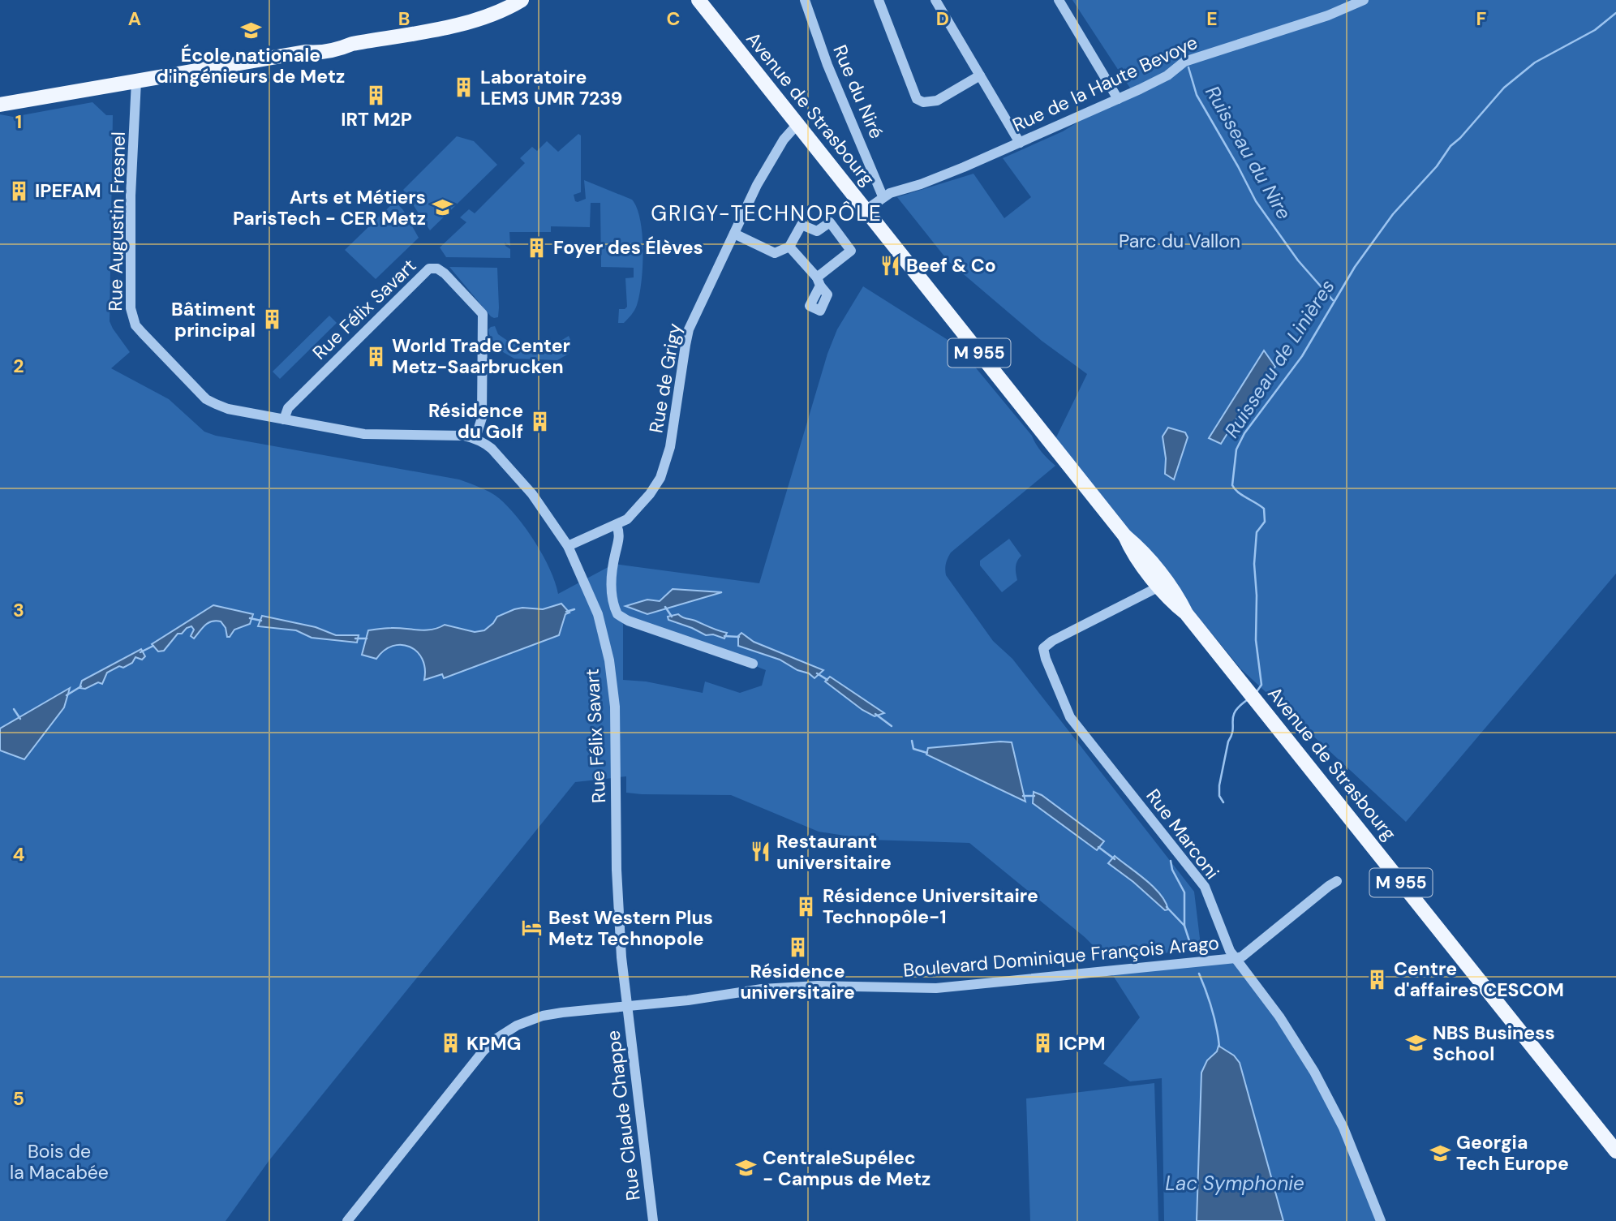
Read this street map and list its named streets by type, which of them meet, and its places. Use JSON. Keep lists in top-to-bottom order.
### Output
{
  "streets": {
    "main road": ["Avenue de Strasbourg", "M 955"],
    "street": [
      "Rue de la Haute Bevoye",
      "Rue du Niré",
      "Rue Augustin Fresnel",
      "Rue Félix Savart",
      "Rue de Grigy",
      "Rue Marconi",
      "Boulevard Dominique François Arago",
      "Rue Claude Chappe"
    ]
  },
  "crossings": [
    ["Rue de la Haute Bevoye", "Rue du Niré"],
    ["Rue de la Haute Bevoye", "Avenue de Strasbourg"],
    ["Avenue de Strasbourg", "Rue de Grigy"],
    ["Avenue de Strasbourg", "Rue Marconi"],
    ["Rue Augustin Fresnel", "Rue Félix Savart"],
    ["Rue Félix Savart", "Rue de Grigy"],
    ["Rue Félix Savart", "Boulevard Dominique François Arago"],
    ["Rue Félix Savart", "Rue Claude Chappe"],
    ["Rue Marconi", "Boulevard Dominique François Arago"],
    ["Boulevard Dominique François Arago", "Rue Claude Chappe"]
  ],
  "districts": ["GRIGY-TECHNOPÔLE"],
  "water": ["Ruisseau du Nire", "Ruisseau de Linières", "Lac Symphonie"],
  "parks": ["Parc du Vallon", "Bois de la Macabée"],
  "places": {
    "school or university": [
      "École nationale d'ingénieurs de Metz",
      "Arts et Métiers ParisTech - CER Metz",
      "NBS Business School",
      "Georgia Tech Europe",
      "CentraleSupélec - Campus de Metz"
    ],
    "building": [
      "Laboratoire LEM3 UMR 7239",
      "IRT M2P",
      "IPEFAM",
      "Foyer des Élèves",
      "Bâtiment principal",
      "World Trade Center Metz-Saarbrucken",
      "Résidence du Golf",
      "Résidence Universitaire Technopôle-1",
      "Résidence universitaire",
      "Centre d'affaires CESCOM",
      "KPMG",
      "ICPM"
    ],
    "restaurant": ["Beef & Co", "Restaurant universitaire"],
    "hotel": ["Best Western Plus Metz Technopole"]
  },
  "grid": {
    "columns": [
      "A",
      "B",
      "C",
      "D",
      "E",
      "F"
    ],
    "rows": [
      "1",
      "2",
      "3",
      "4",
      "5"
    ]
  }
}
